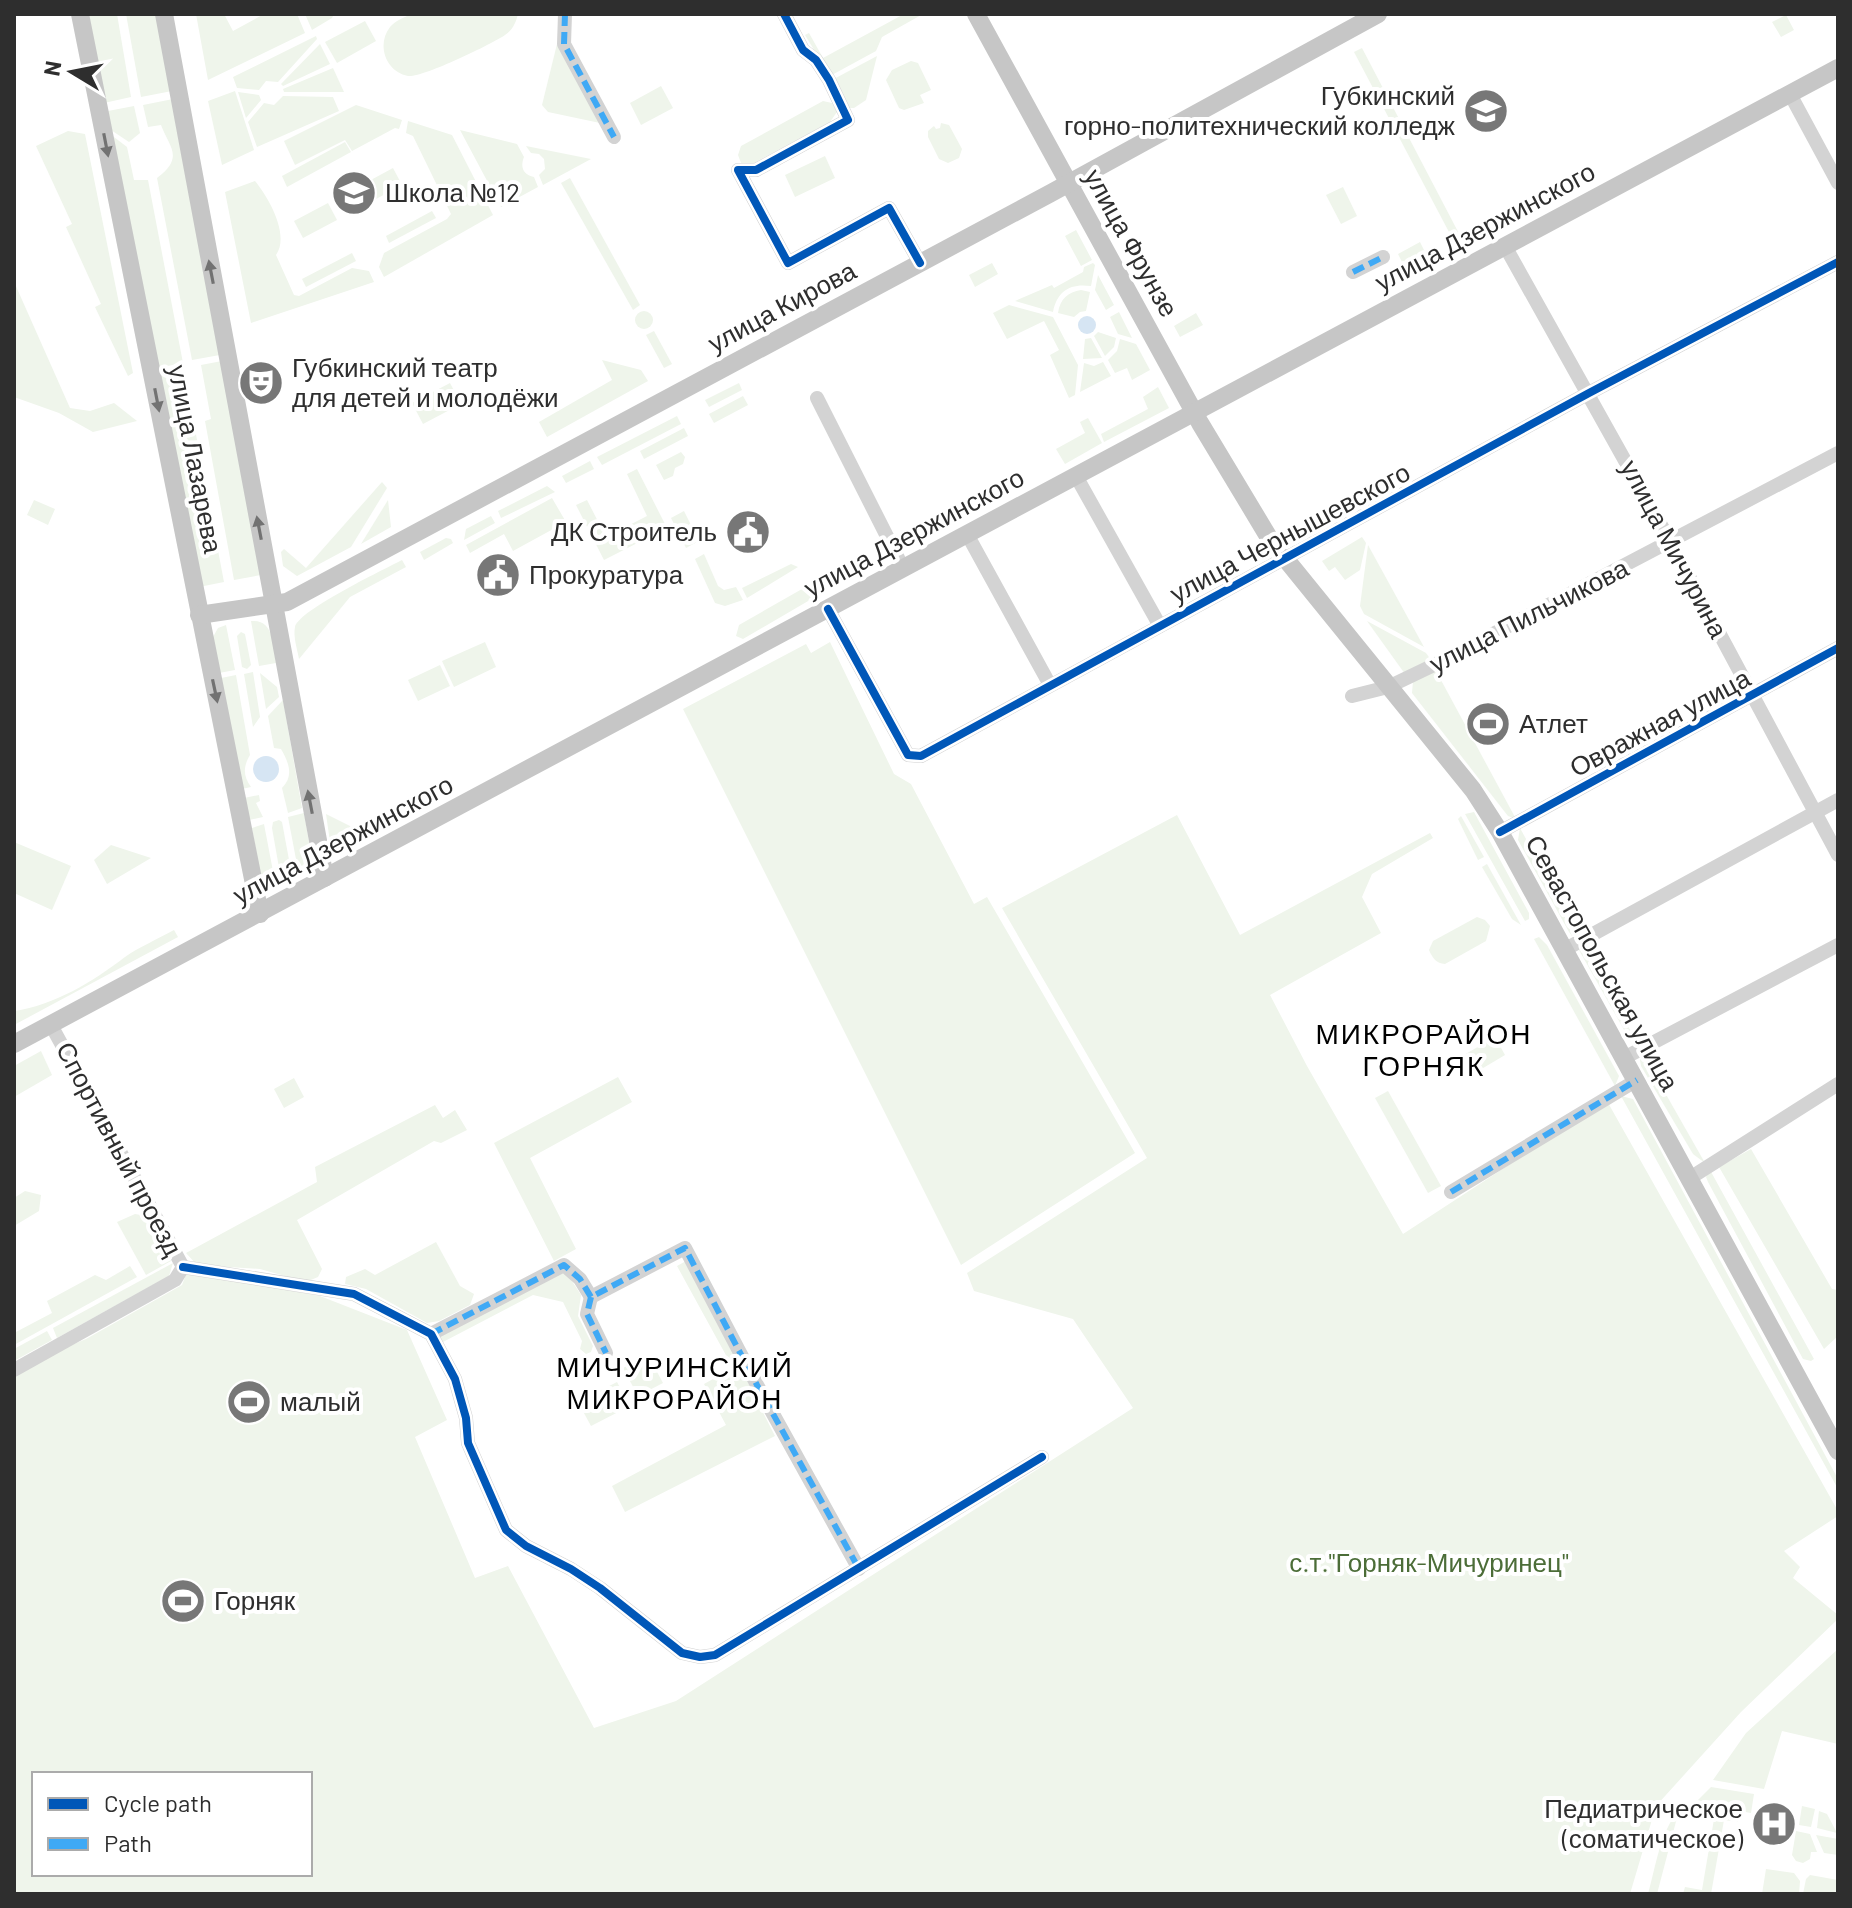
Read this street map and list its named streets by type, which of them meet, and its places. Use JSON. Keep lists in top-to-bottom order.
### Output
{
  "streets": {
    "main road": [
      "улица Дзержинского",
      "улица Фрунзе",
      "улица Кирова",
      "улица Лазарева",
      "Севастопольская улица"
    ],
    "street": [
      "улица Чернышевского",
      "улица Мичурина",
      "улица Пильчикова",
      "Овражная улица",
      "Спортивный проезд"
    ]
  },
  "crossings": [
    ["улица Дзержинского", "улица Фрунзе"],
    ["улица Дзержинского", "улица Лазарева"],
    ["улица Дзержинского", "улица Чернышевского"],
    ["улица Дзержинского", "улица Мичурина"],
    ["улица Дзержинского", "Севастопольская улица"],
    ["улица Дзержинского", "Спортивный проезд"],
    ["улица Фрунзе", "улица Кирова"],
    ["улица Фрунзе", "Севастопольская улица"],
    ["улица Кирова", "улица Лазарева"],
    ["улица Чернышевского", "улица Мичурина"],
    ["улица Чернышевского", "Севастопольская улица"],
    ["улица Мичурина", "улица Пильчикова"],
    ["улица Мичурина", "Овражная улица"],
    ["улица Пильчикова", "Севастопольская улица"],
    ["Овражная улица", "Севастопольская улица"]
  ],
  "districts": ["МИКРОРАЙОН ГОРНЯК", "МИЧУРИНСКИЙ МИКРОРАЙОН"],
  "parks": ["с.т.\"Горняк-Мичуринец\""],
  "places": {
    "school or university": ["Губкинский горно-политехнический колледж", "Школа №12"],
    "theatre": ["Губкинский театр для детей и молодёжи"],
    "public building": ["ДК Строитель", "Прокуратура"],
    "sports": ["Атлет", "малый", "Горняк"],
    "hospital": ["Педиатрическое (соматическое)"]
  },
  "legend": ["Cycle path", "Path"],
  "north": "left"
}
